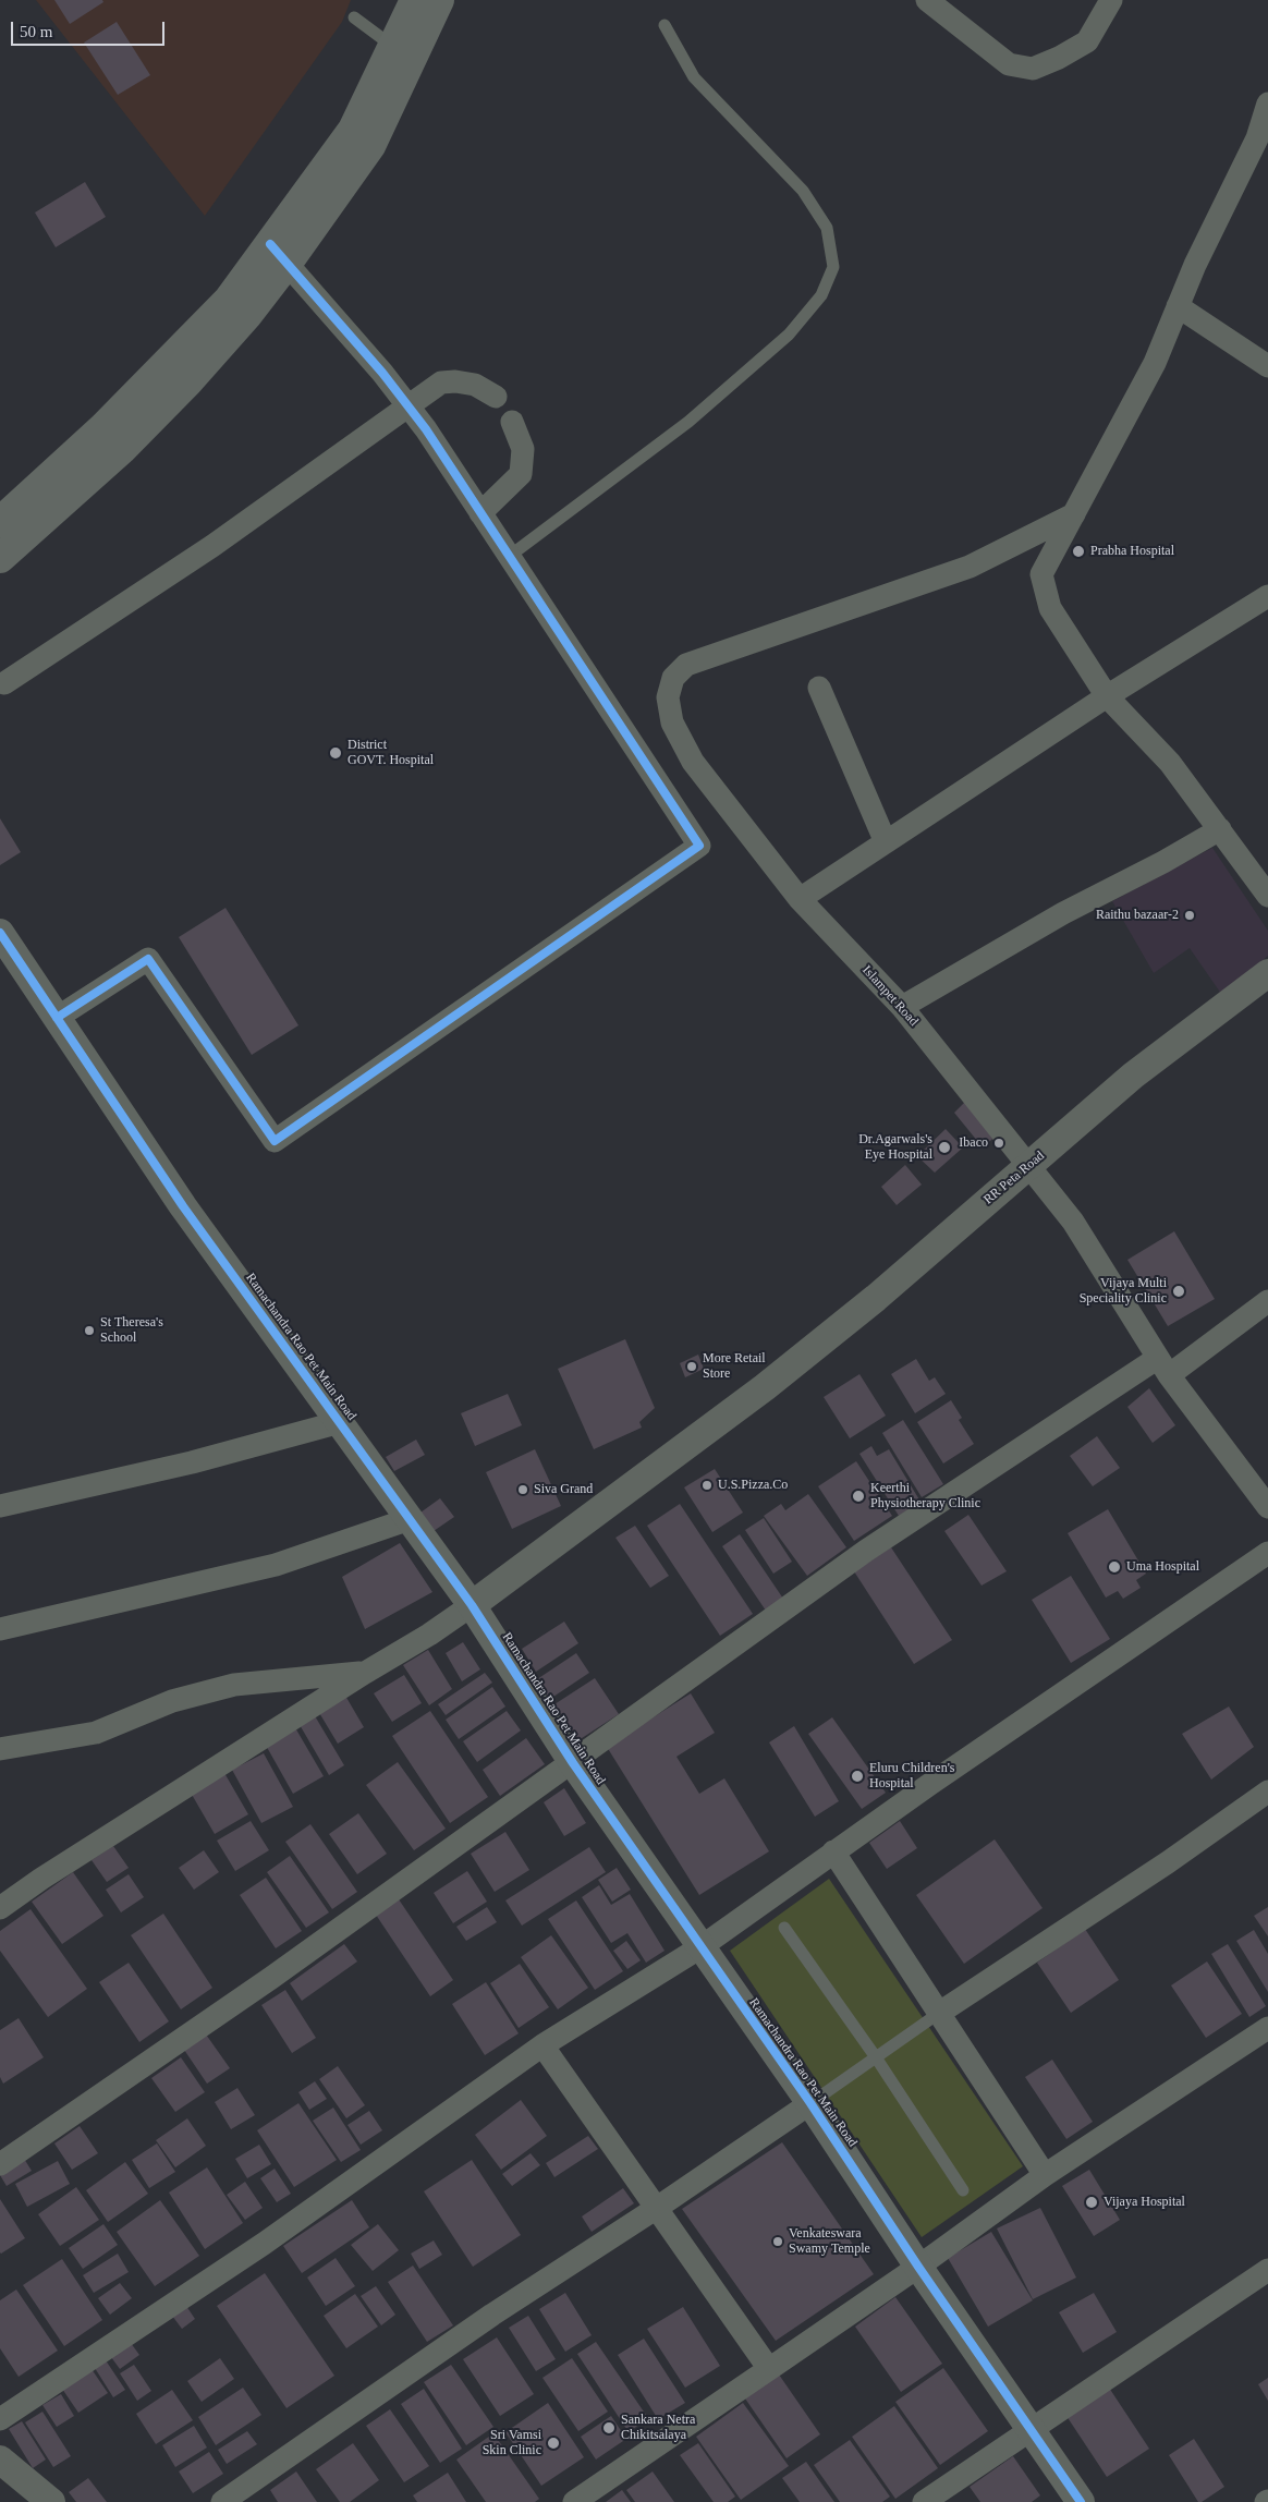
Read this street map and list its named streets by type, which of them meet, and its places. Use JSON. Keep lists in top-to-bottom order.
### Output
{
  "streets": {
    "street": ["Islampet Road", "RR Peta Road", "Ramachandra Rao Pet Main Road"]
  },
  "crossings": [
    ["Islampet Road", "RR Peta Road"],
    ["RR Peta Road", "Ramachandra Rao Pet Main Road"]
  ],
  "places": [
    "Prabha Hospital",
    "District GOVT. Hospital",
    "Raithu bazaar-2",
    "Ibaco",
    "Dr.Agarwals's Eye Hospital",
    "Vijaya Multi Speciality Clinic",
    "St Theresa's School",
    "More Retail Store",
    "U.S.Pizza.Co",
    "Siva Grand",
    "Keerthi Physiotherapy Clinic",
    "Uma Hospital",
    "Eluru Children's Hospital",
    "Vijaya Hospital",
    "Venkateswara Swamy Temple",
    "Sankara Netra Chikitsalaya",
    "Sri Vamsi Skin Clinic"
  ],
  "scale_bar": "50 m"
}
